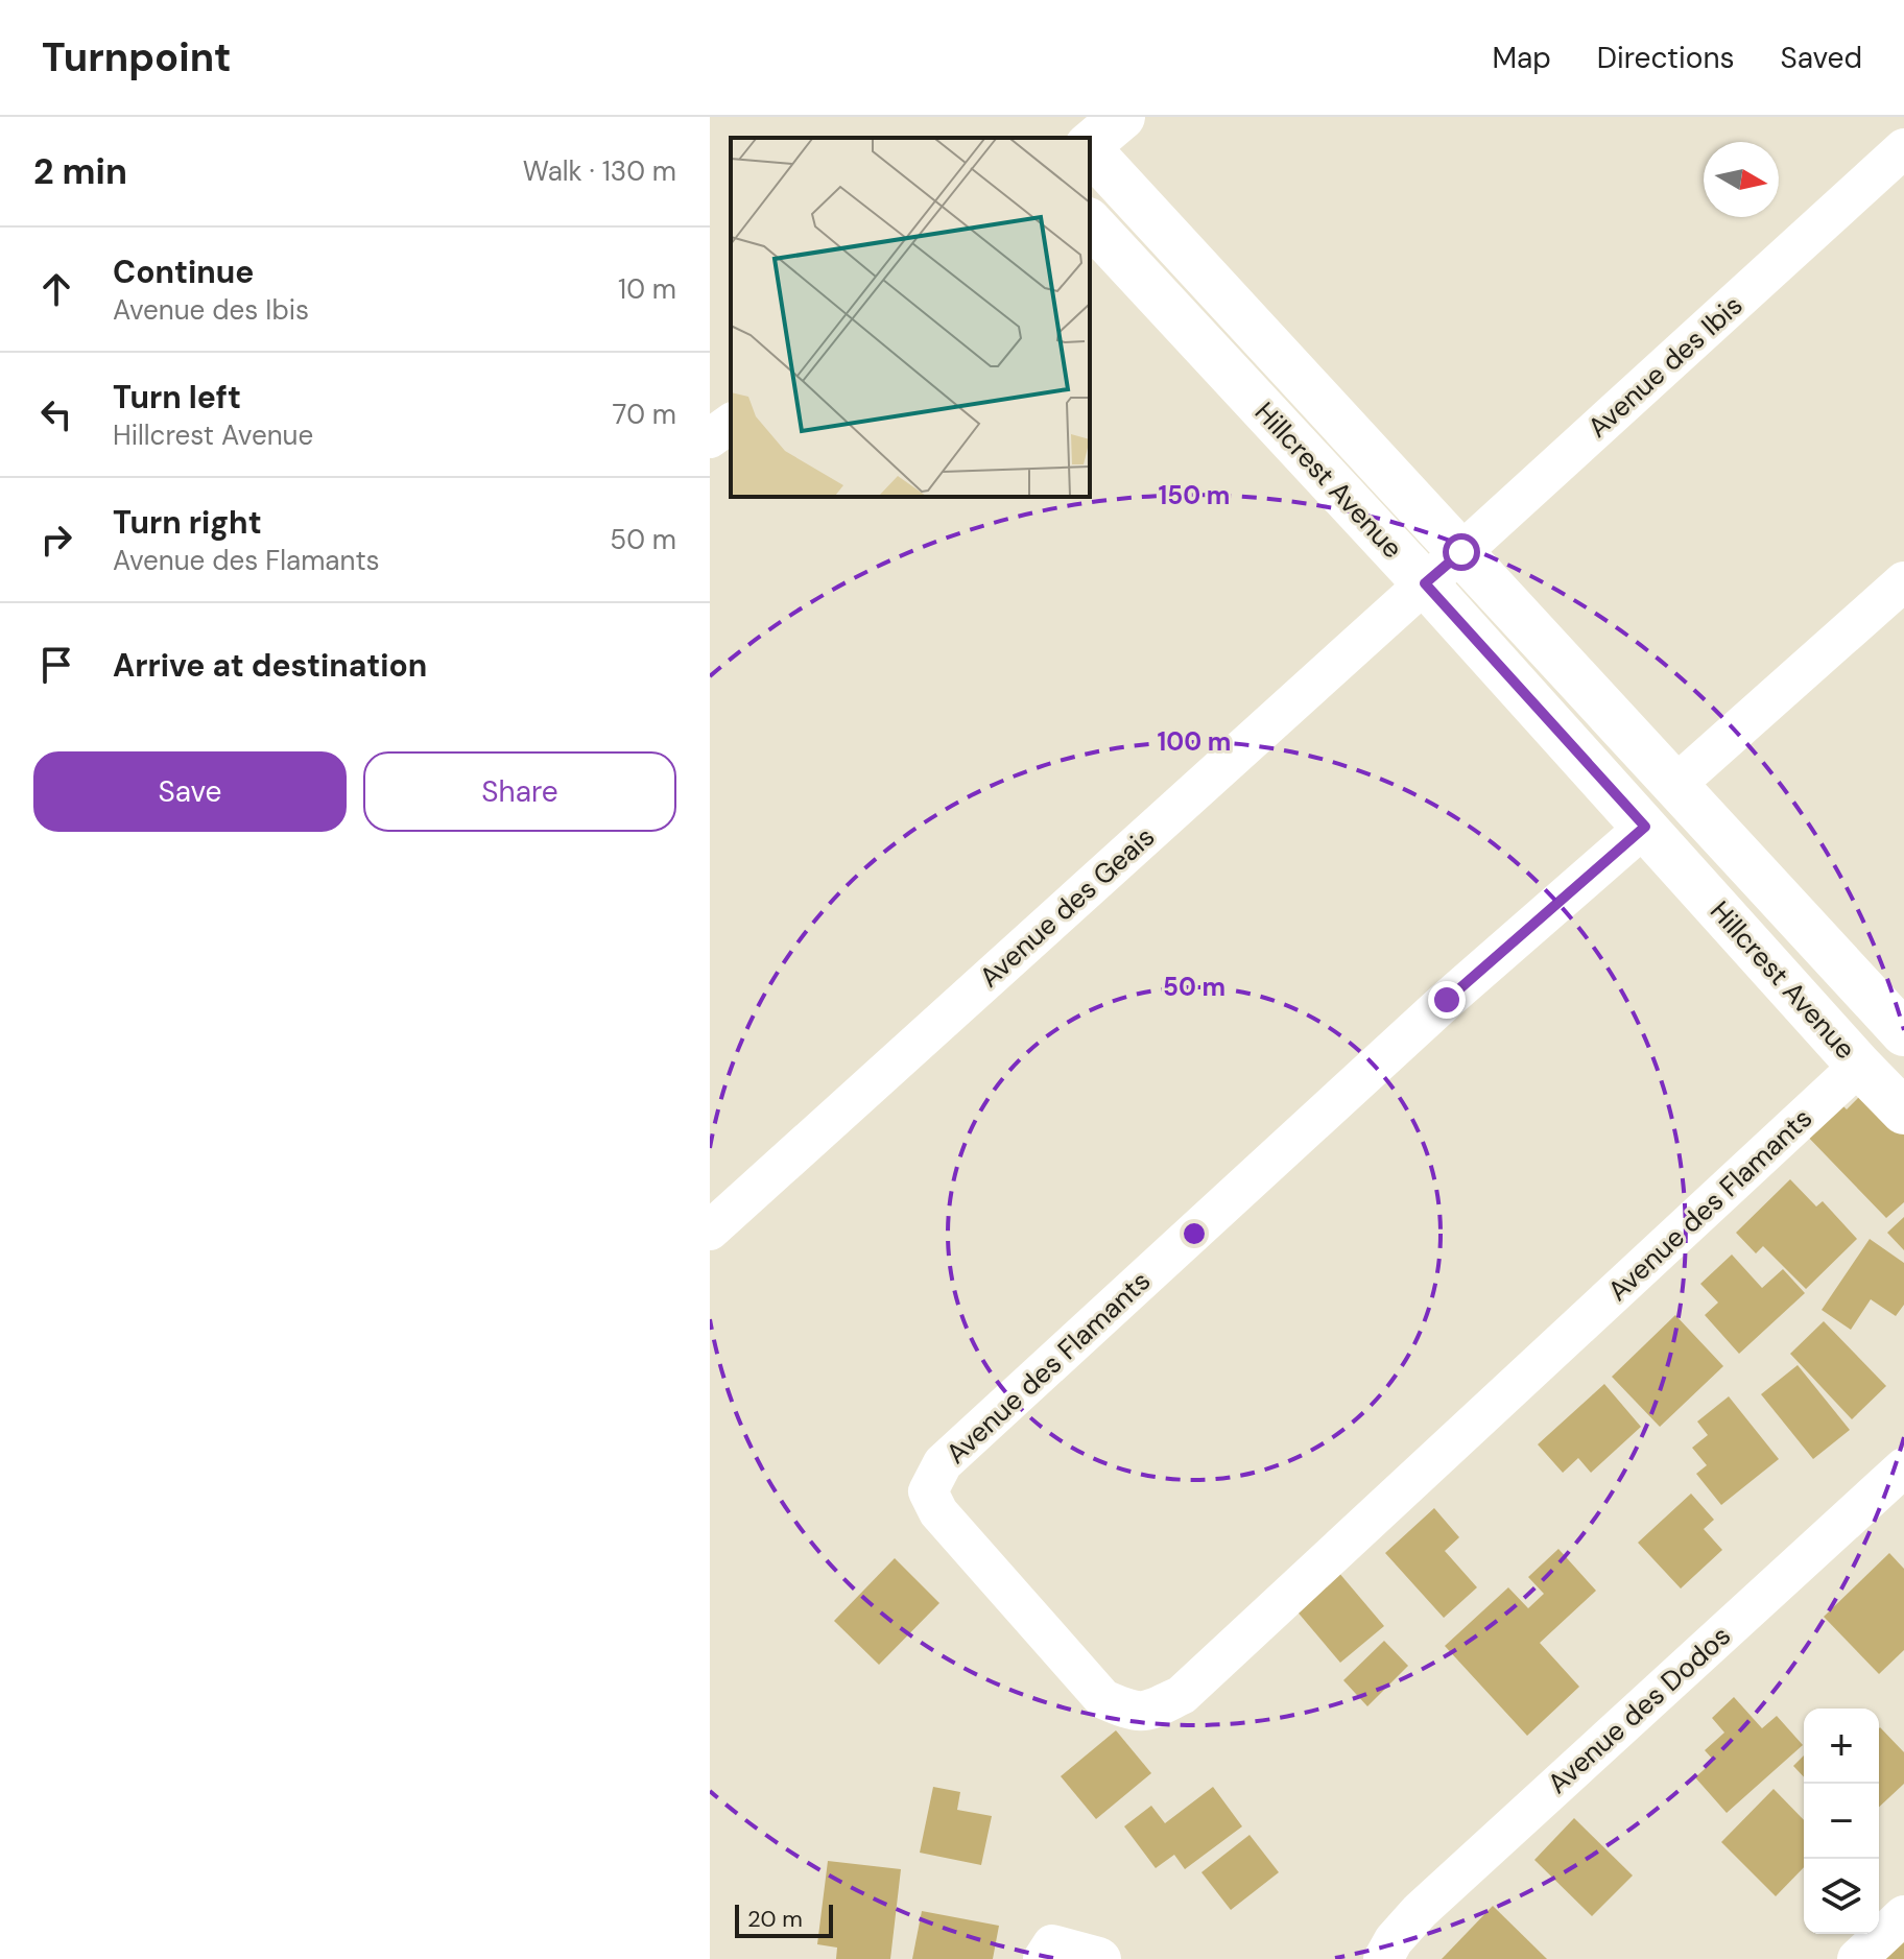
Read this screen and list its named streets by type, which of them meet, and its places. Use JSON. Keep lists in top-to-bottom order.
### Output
{
  "streets": {
    "main road": ["Hillcrest Avenue"],
    "street": [
      "Avenue des Ibis",
      "Avenue des Geais",
      "Avenue des Flamants",
      "Avenue des Dodos"
    ]
  },
  "crossings": [
    ["Avenue des Ibis", "Hillcrest Avenue"],
    ["Avenue des Ibis", "Avenue des Geais"],
    ["Hillcrest Avenue", "Avenue des Geais"],
    ["Hillcrest Avenue", "Avenue des Flamants"]
  ],
  "scale_bar": "20 m",
  "north": "right",
  "page": {
    "header": "Turnpoint",
    "nav": ["Map", "Directions", "Saved"],
    "heading": ["2 min", "Walk · 130 m"],
    "list": [
      ["Continue", "Avenue des Ibis", "10 m"],
      ["Turn left", "Hillcrest Avenue", "70 m"],
      ["Turn right", "Avenue des Flamants", "50 m"],
      "Arrive at destination"
    ],
    "buttons": ["Save", "Share"],
    "map_buttons": ["+", "−"],
    "scale": "20 m"
  },
  "rings": ["150 m", "100 m", "50 m"]
}
